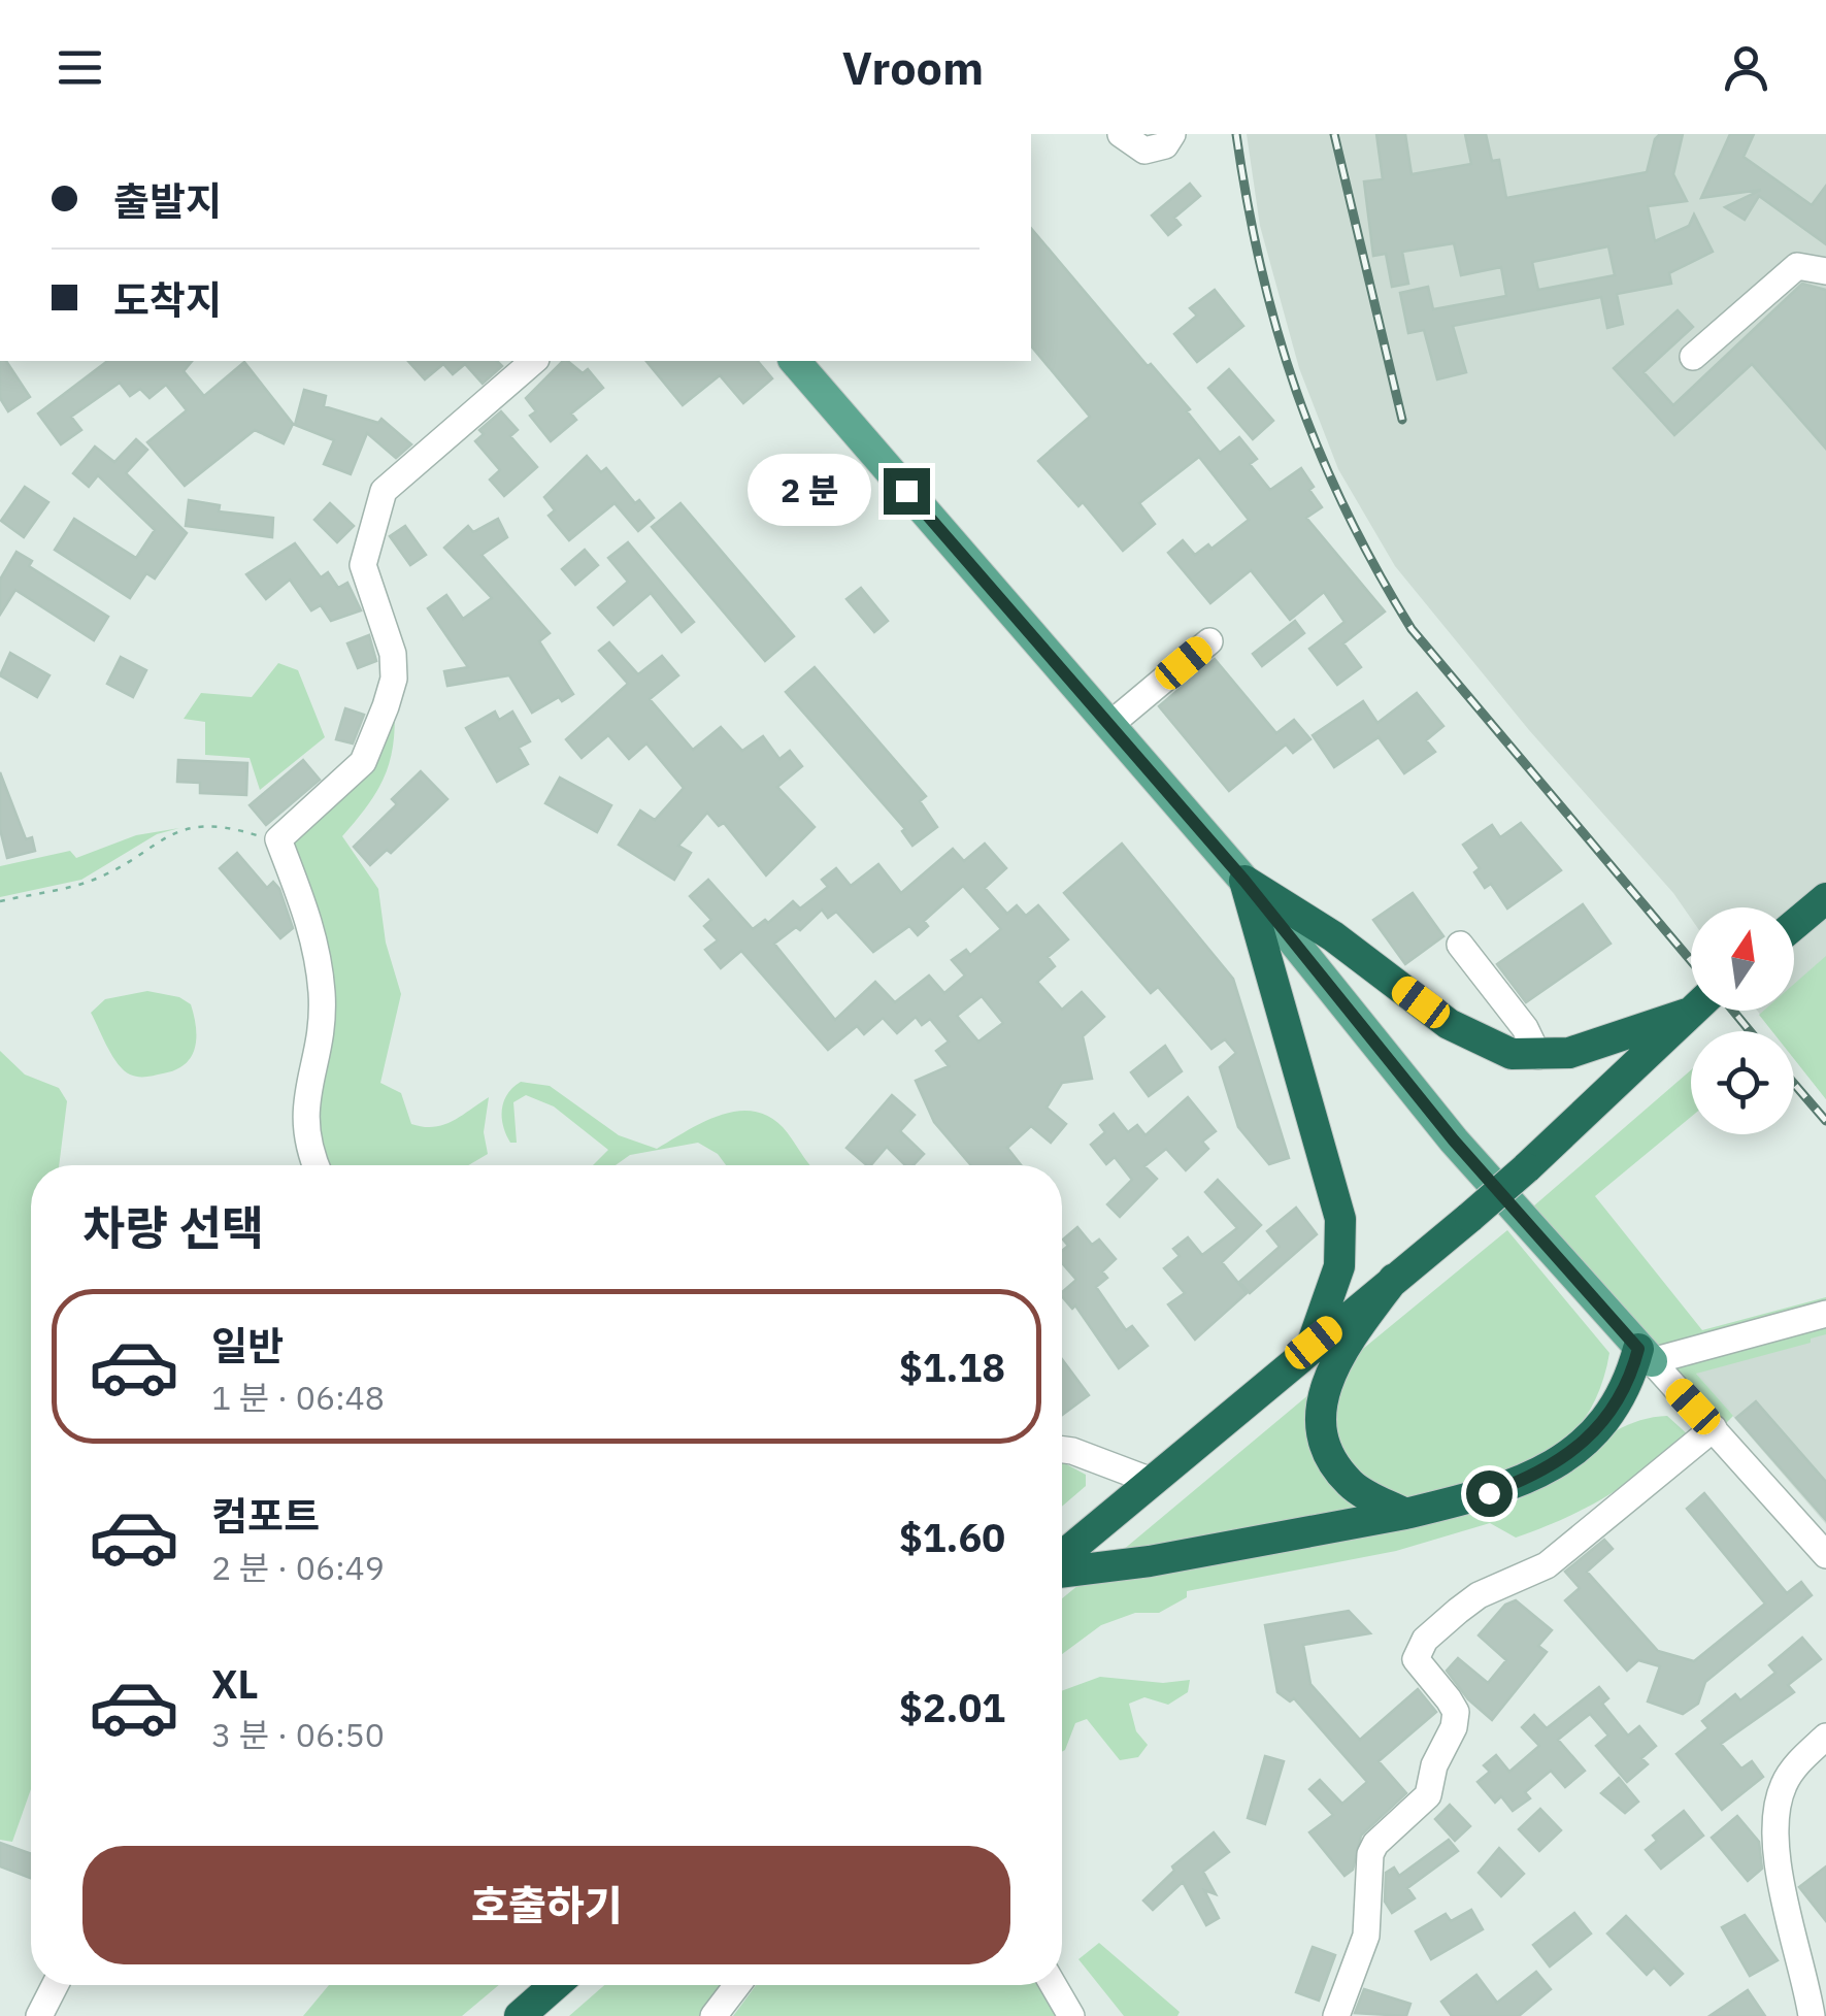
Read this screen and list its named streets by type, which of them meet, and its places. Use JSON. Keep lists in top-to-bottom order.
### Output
{
  "north": "top",
  "page": {
    "header": "Vroom",
    "banner": ["출발지", "도착지"],
    "bubble": "2 분",
    "heading": "차량 선택",
    "list": [
      {
        "name": "일반",
        "note": "1 분 · 06:48",
        "value": "$1.18"
      },
      {
        "name": "컴포트",
        "note": "2 분 · 06:49",
        "value": "$1.60"
      },
      {
        "name": "XL",
        "note": "3 분 · 06:50",
        "value": "$2.01"
      }
    ],
    "buttons": "호출하기"
  }
}
